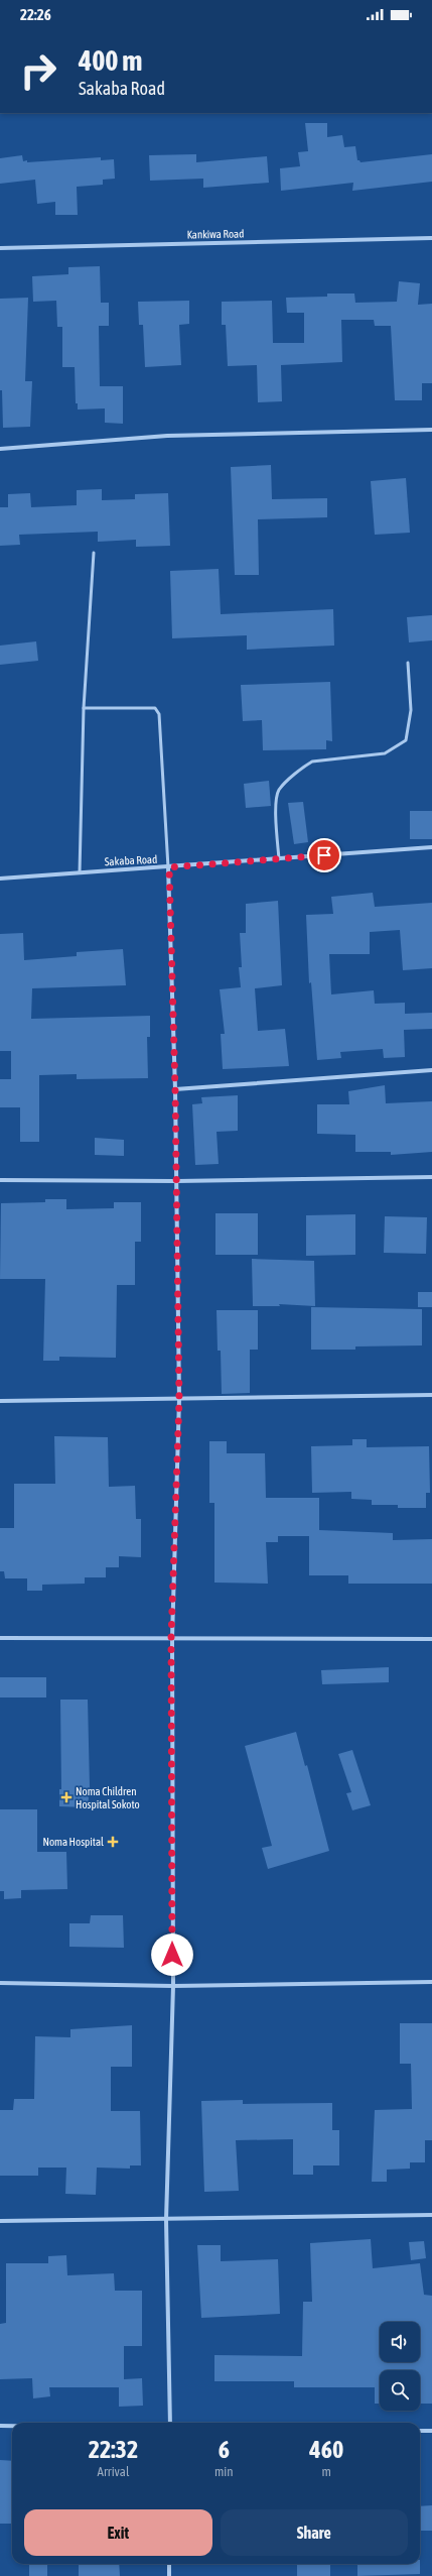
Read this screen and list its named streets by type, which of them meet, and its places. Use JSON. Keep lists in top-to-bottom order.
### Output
{
  "streets": {
    "street": ["Kankiwa Road", "Sakaba Road"]
  },
  "places": {
    "health": ["Noma Children Hospital Sokoto", "Noma Hospital"]
  },
  "page": {
    "status": "22:26",
    "turn": ["400 m", "Sakaba Road"],
    "eta": [
      "22:32",
      "Arrival",
      "6",
      "min",
      "460",
      "m"
    ],
    "buttons": ["Exit", "Share"]
  }
}
